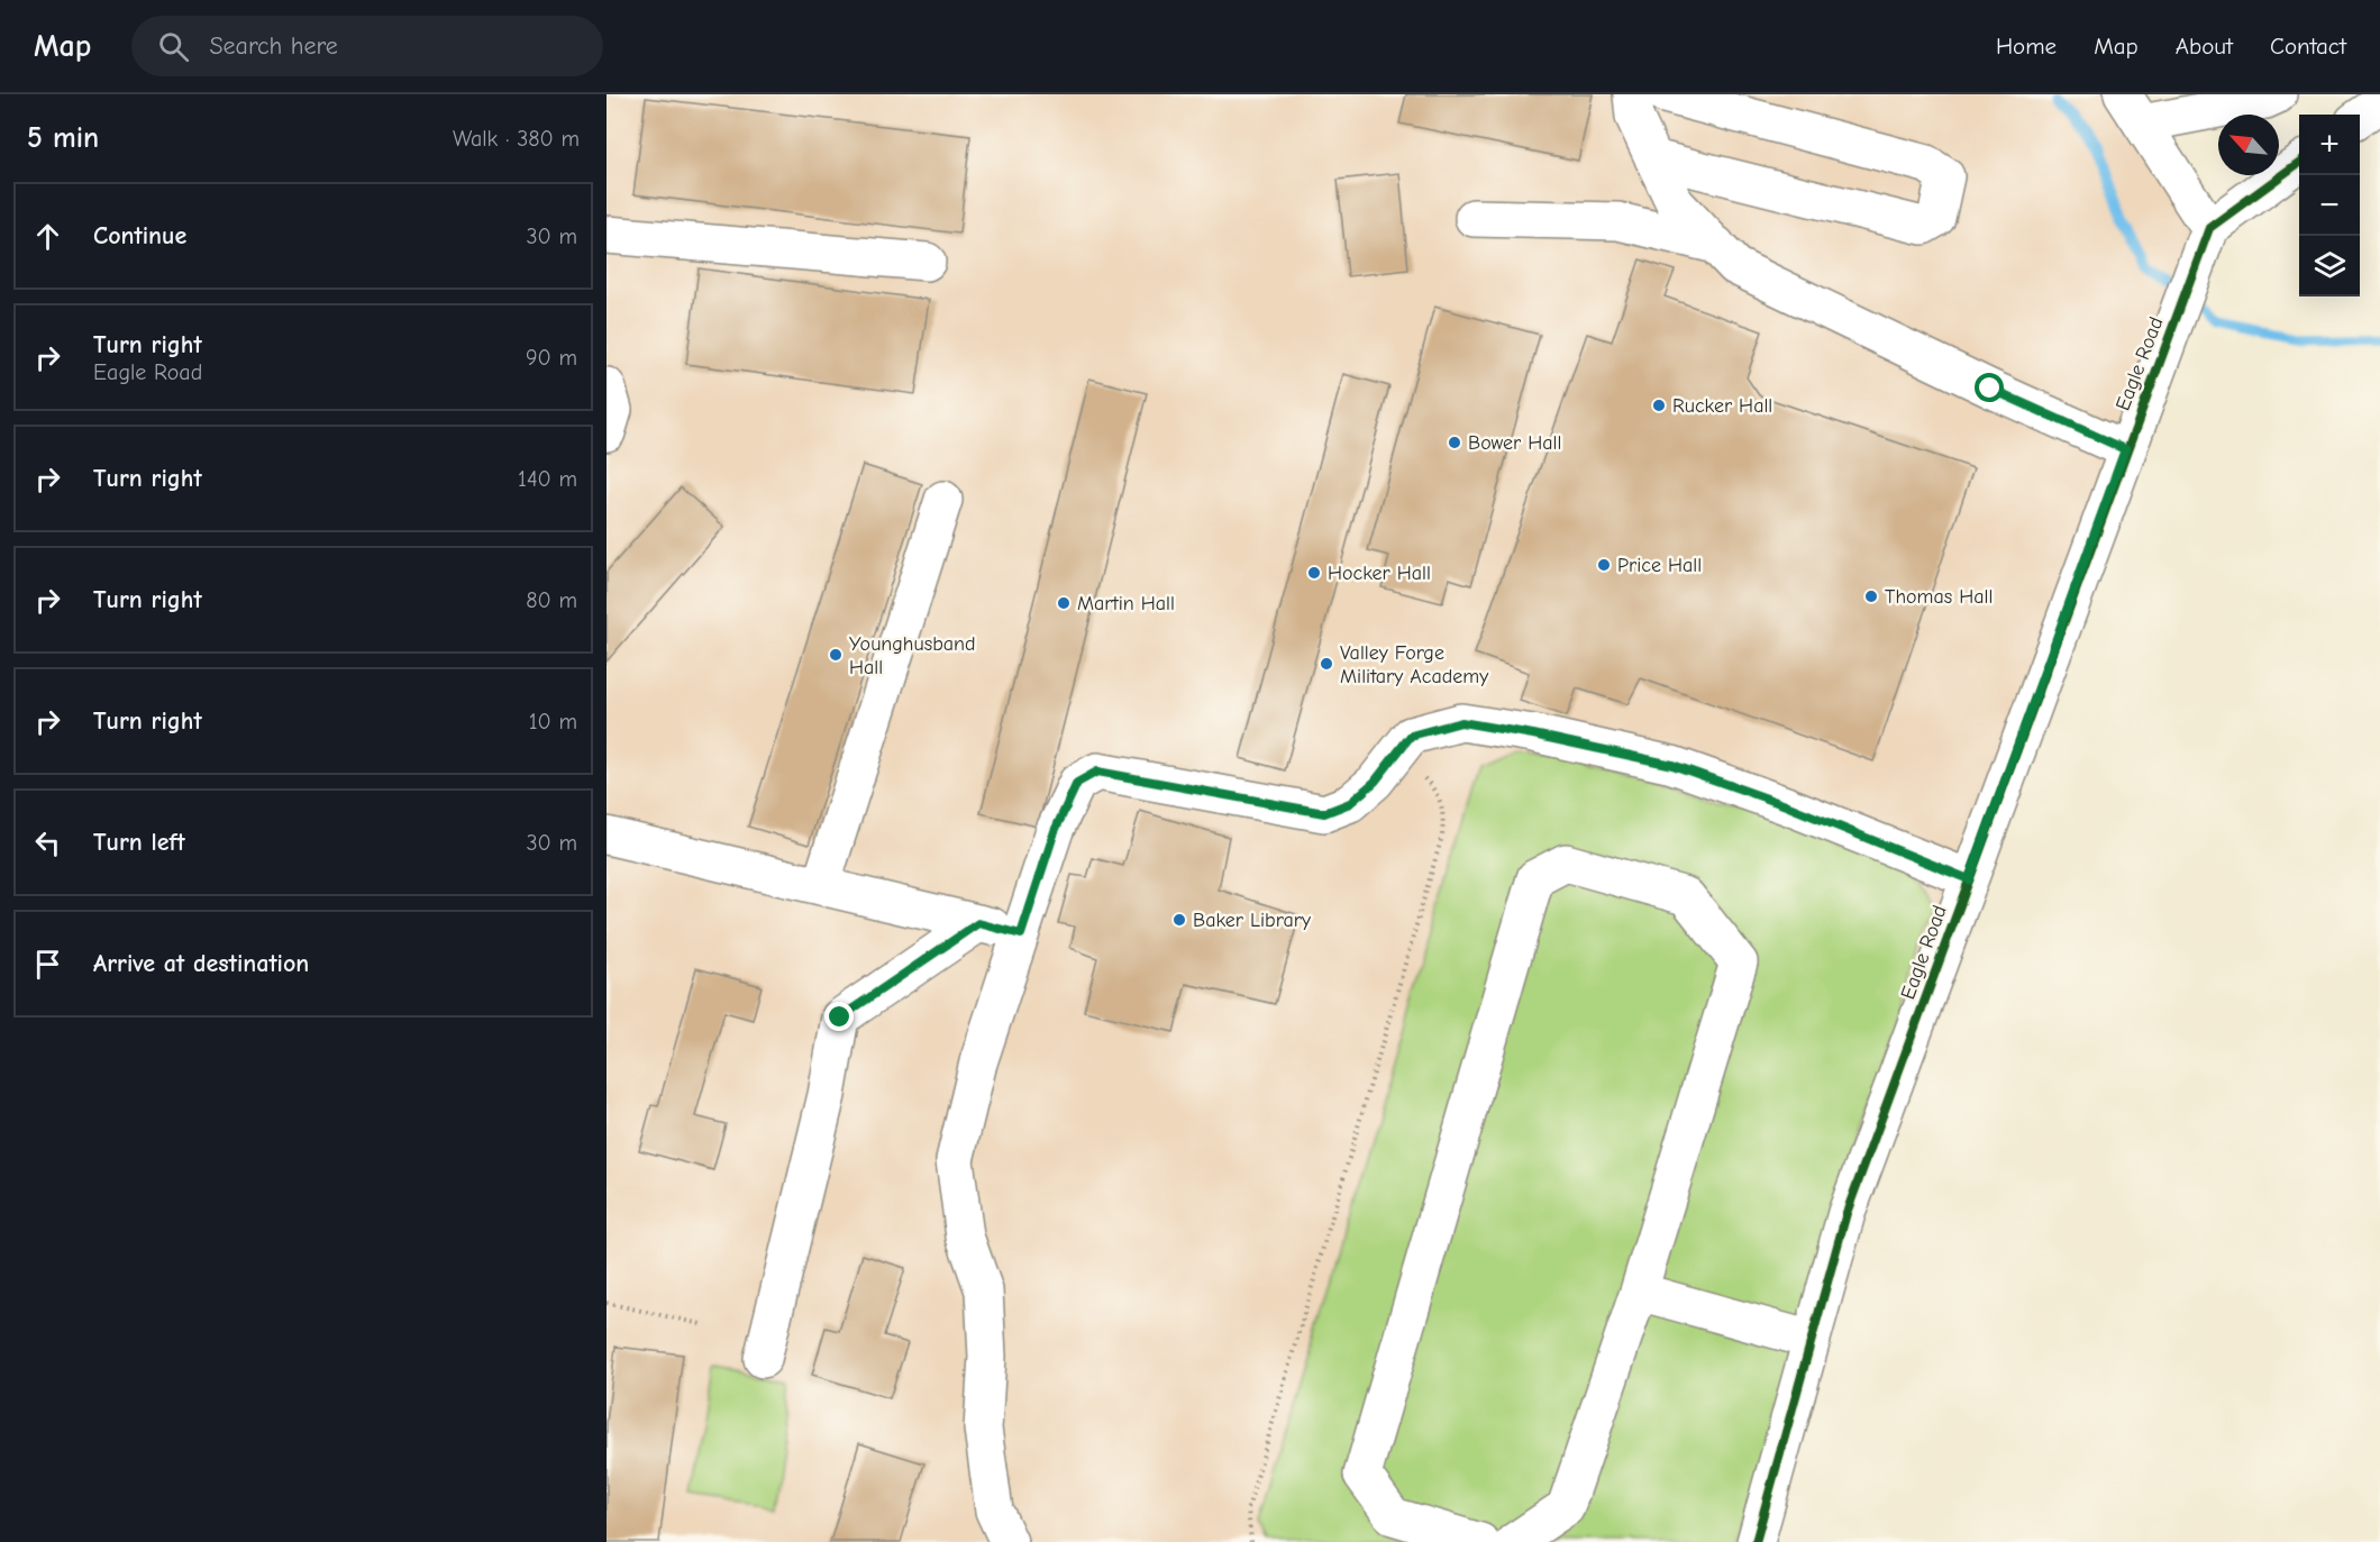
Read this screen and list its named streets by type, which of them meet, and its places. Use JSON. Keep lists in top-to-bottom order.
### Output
{
  "streets": {
    "street": ["Eagle Road"]
  },
  "places": [
    "Rucker Hall",
    "Bower Hall",
    "Price Hall",
    "Hocker Hall",
    "Thomas Hall",
    "Martin Hall",
    "Younghusband Hall",
    "Valley Forge Military Academy",
    "Baker Library"
  ],
  "north": "top left",
  "page": {
    "header": "Map",
    "search": "Search here",
    "nav": [
      "Home",
      "Map",
      "About",
      "Contact"
    ],
    "heading": ["5 min", "Walk · 380 m"],
    "map_buttons": ["+", "−"],
    "list": [
      ["Continue", "30 m"],
      ["Turn right", "Eagle Road", "90 m"],
      ["Turn right", "140 m"],
      ["Turn right", "80 m"],
      ["Turn right", "10 m"],
      ["Turn left", "30 m"],
      "Arrive at destination"
    ]
  }
}
